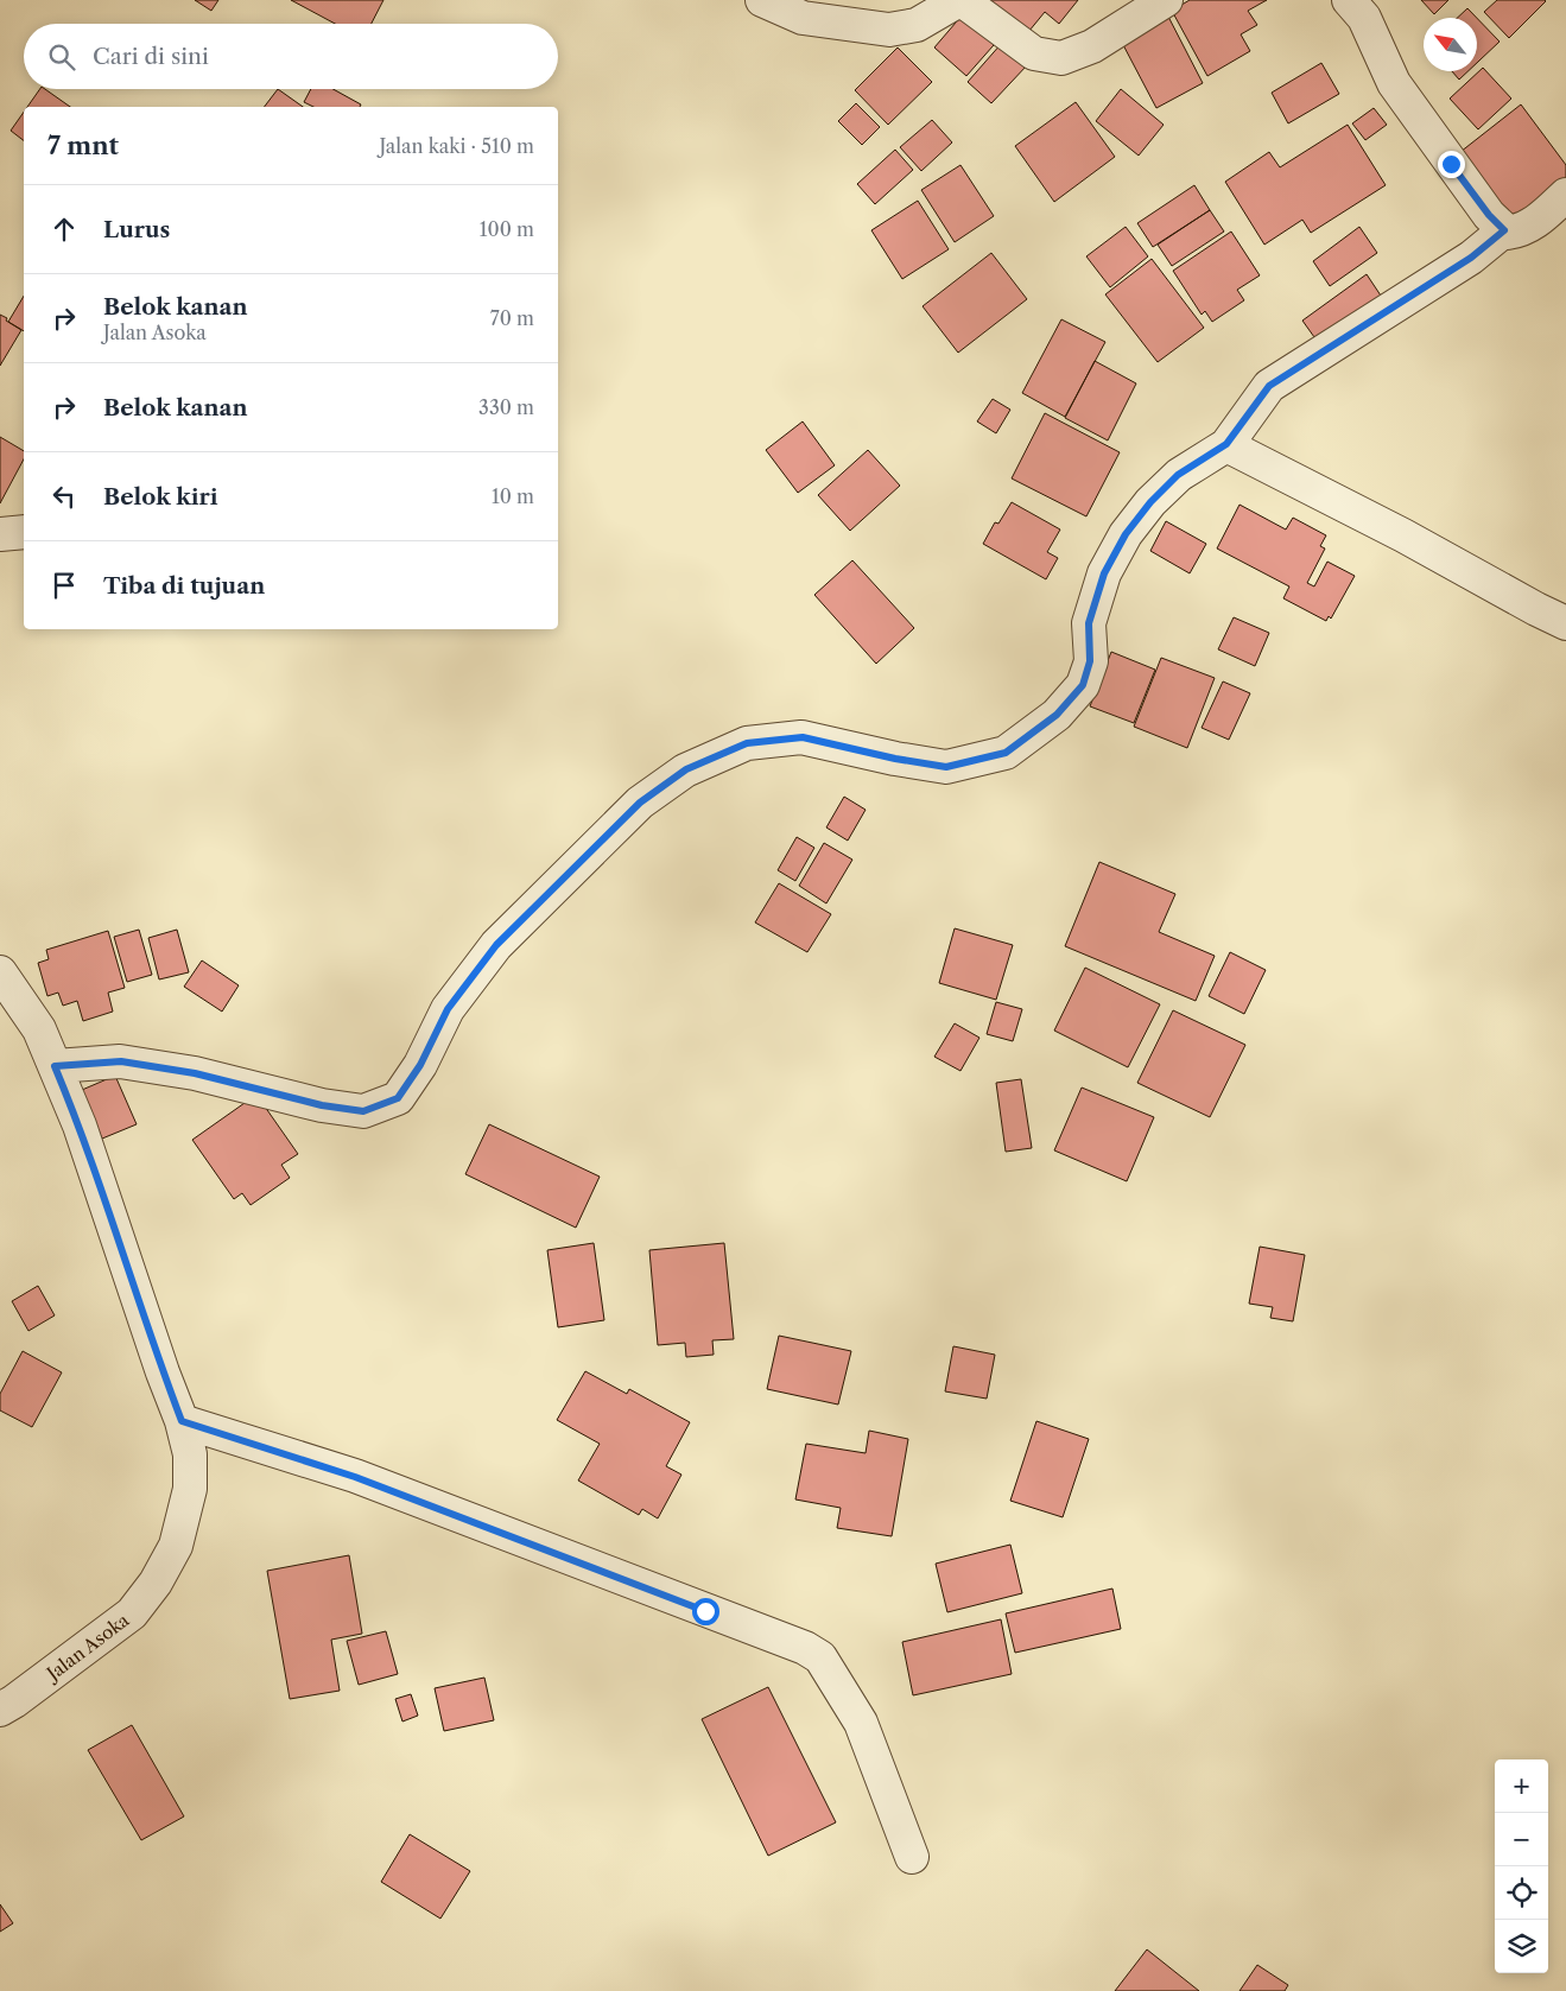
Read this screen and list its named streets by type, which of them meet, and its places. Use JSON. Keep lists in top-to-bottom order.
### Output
{
  "streets": {
    "street": ["Jalan Asoka"]
  },
  "north": "top left",
  "page": {
    "search": "Cari di sini",
    "heading": ["7 mnt", "Jalan kaki · 510 m"],
    "list": [
      ["Lurus", "100 m"],
      ["Belok kanan", "Jalan Asoka", "70 m"],
      ["Belok kanan", "330 m"],
      ["Belok kiri", "10 m"],
      "Tiba di tujuan"
    ],
    "map_buttons": ["+", "−"]
  }
}
